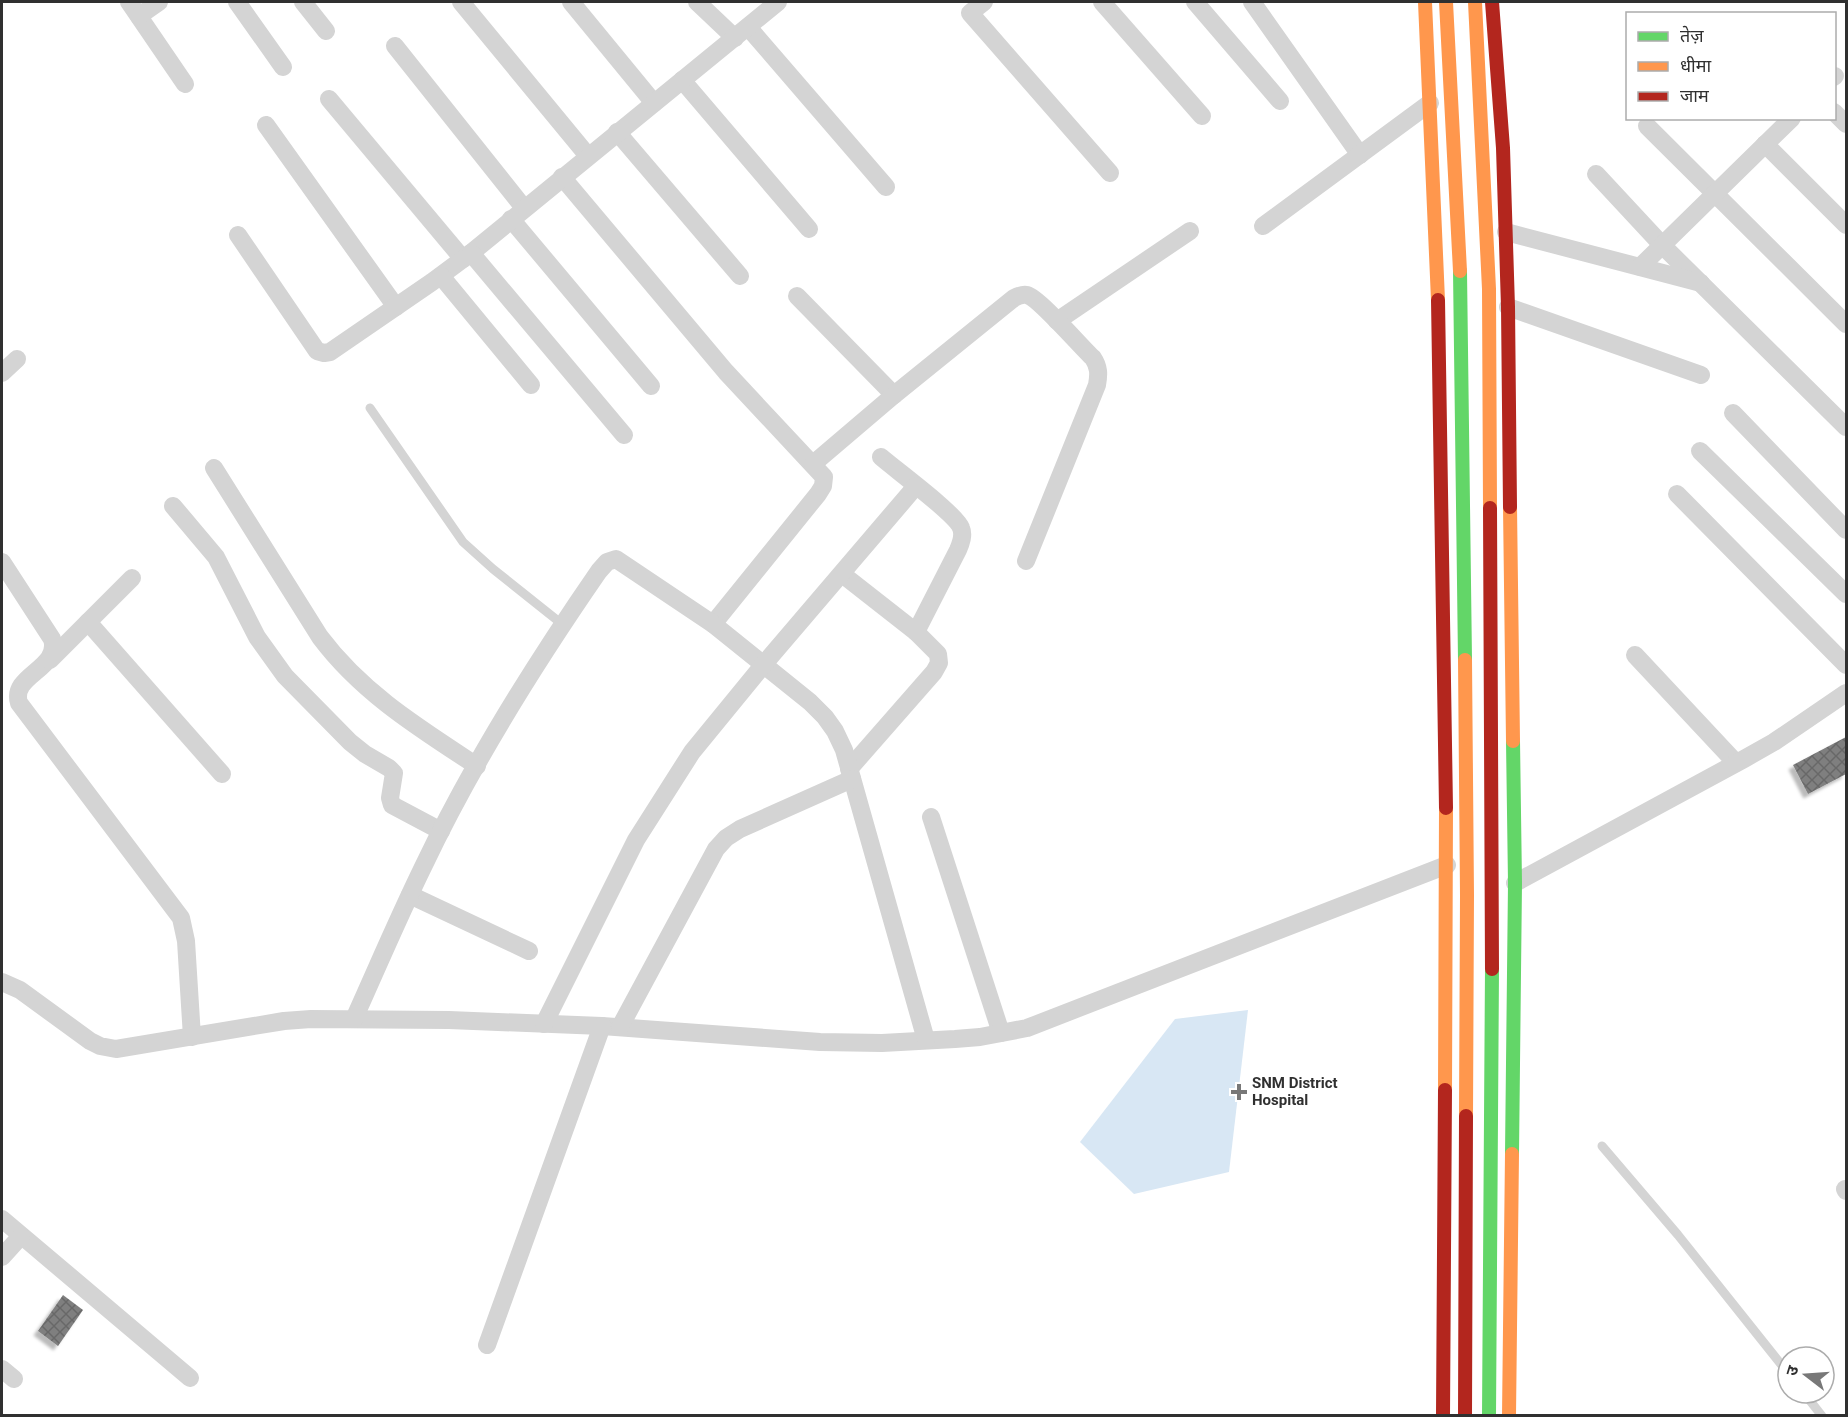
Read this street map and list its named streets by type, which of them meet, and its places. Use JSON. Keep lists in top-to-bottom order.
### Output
{
  "places": {
    "health": ["SNM District Hospital"]
  },
  "legend": ["तेज़", "धीमा", "जाम"],
  "north": "left"
}
